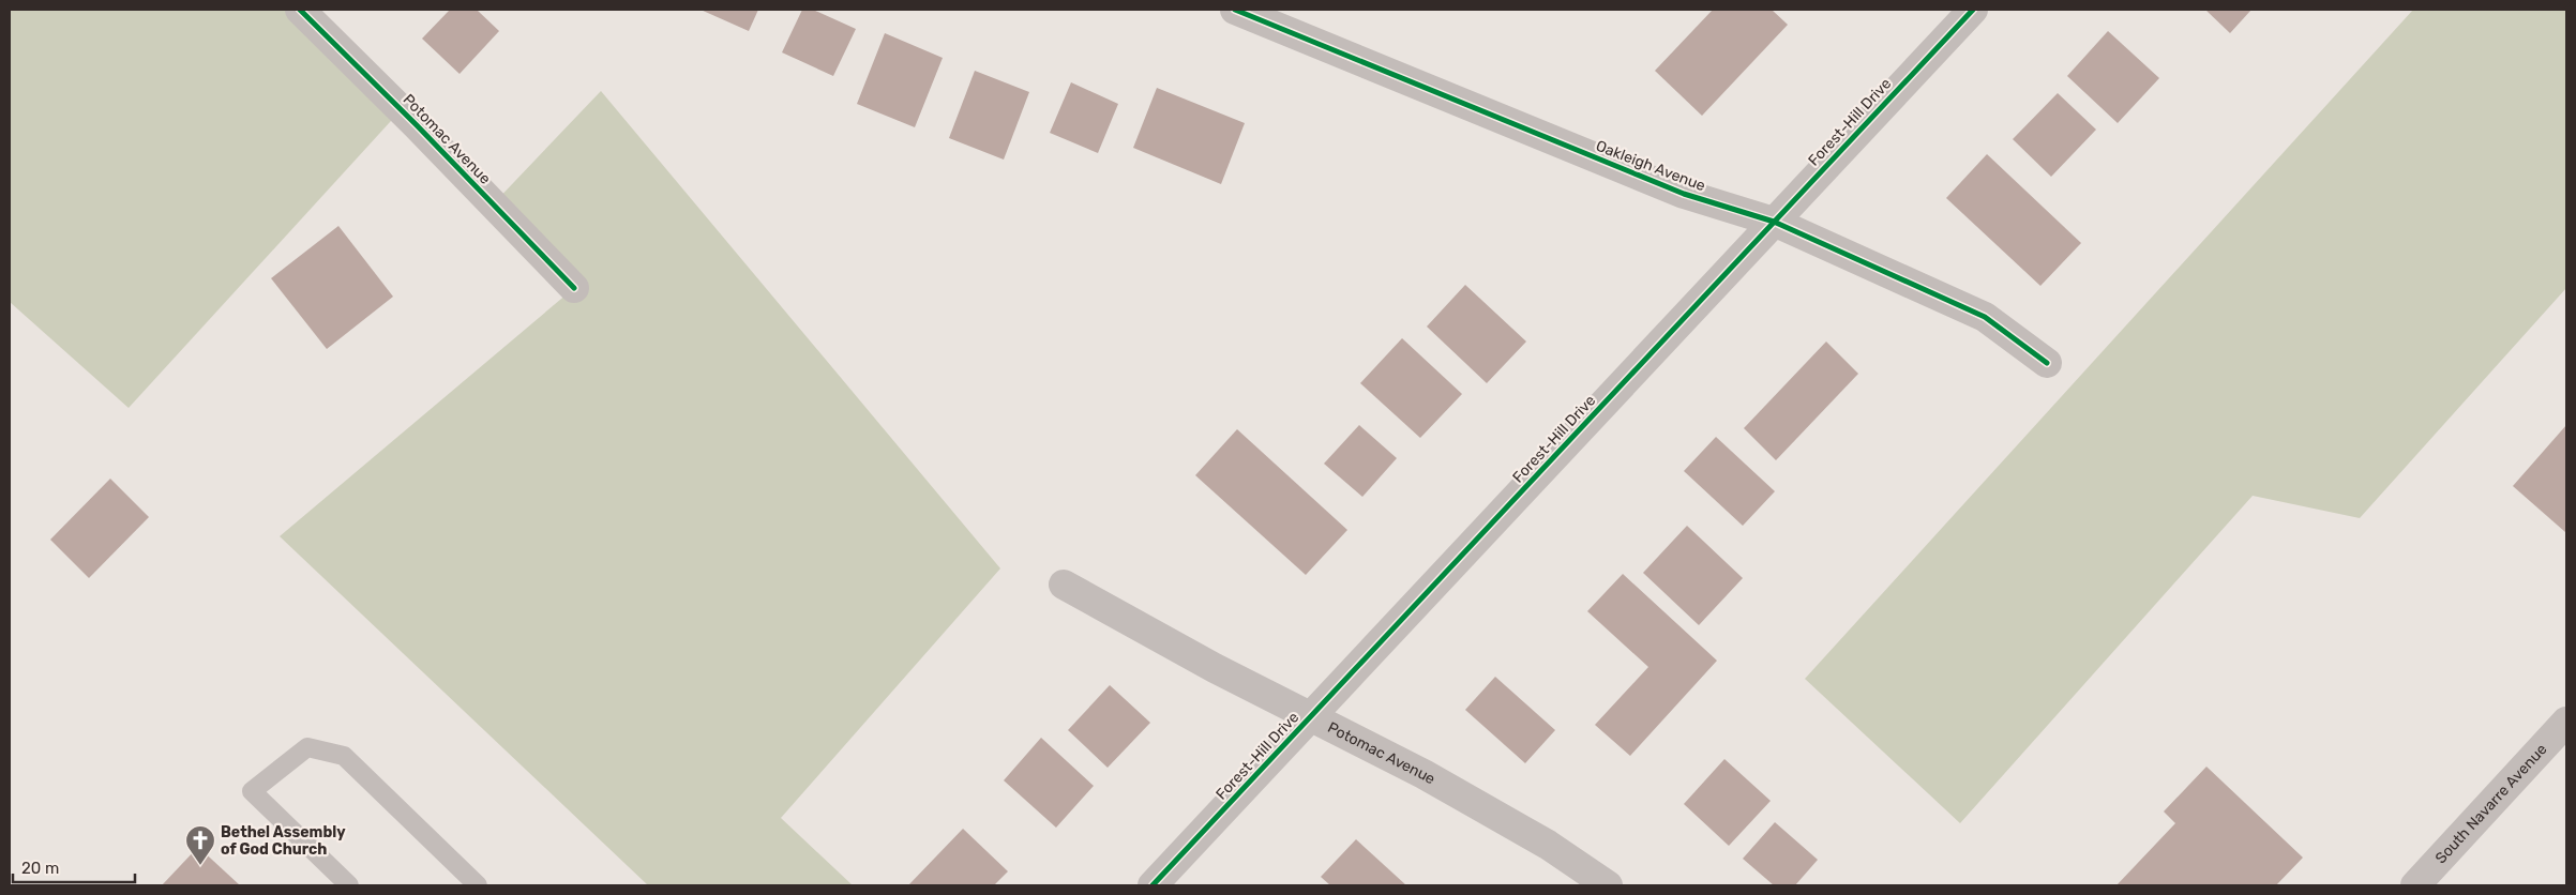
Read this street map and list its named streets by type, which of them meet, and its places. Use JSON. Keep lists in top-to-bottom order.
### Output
{
  "streets": {
    "street": [
      "Forest-Hill Drive",
      "Potomac Avenue",
      "Oakleigh Avenue",
      "South Navarre Avenue"
    ]
  },
  "crossings": [
    ["Forest-Hill Drive", "Potomac Avenue"],
    ["Forest-Hill Drive", "Oakleigh Avenue"]
  ],
  "places": {
    "church": ["Bethel Assembly of God Church"]
  },
  "scale_bar": "20 m"
}
